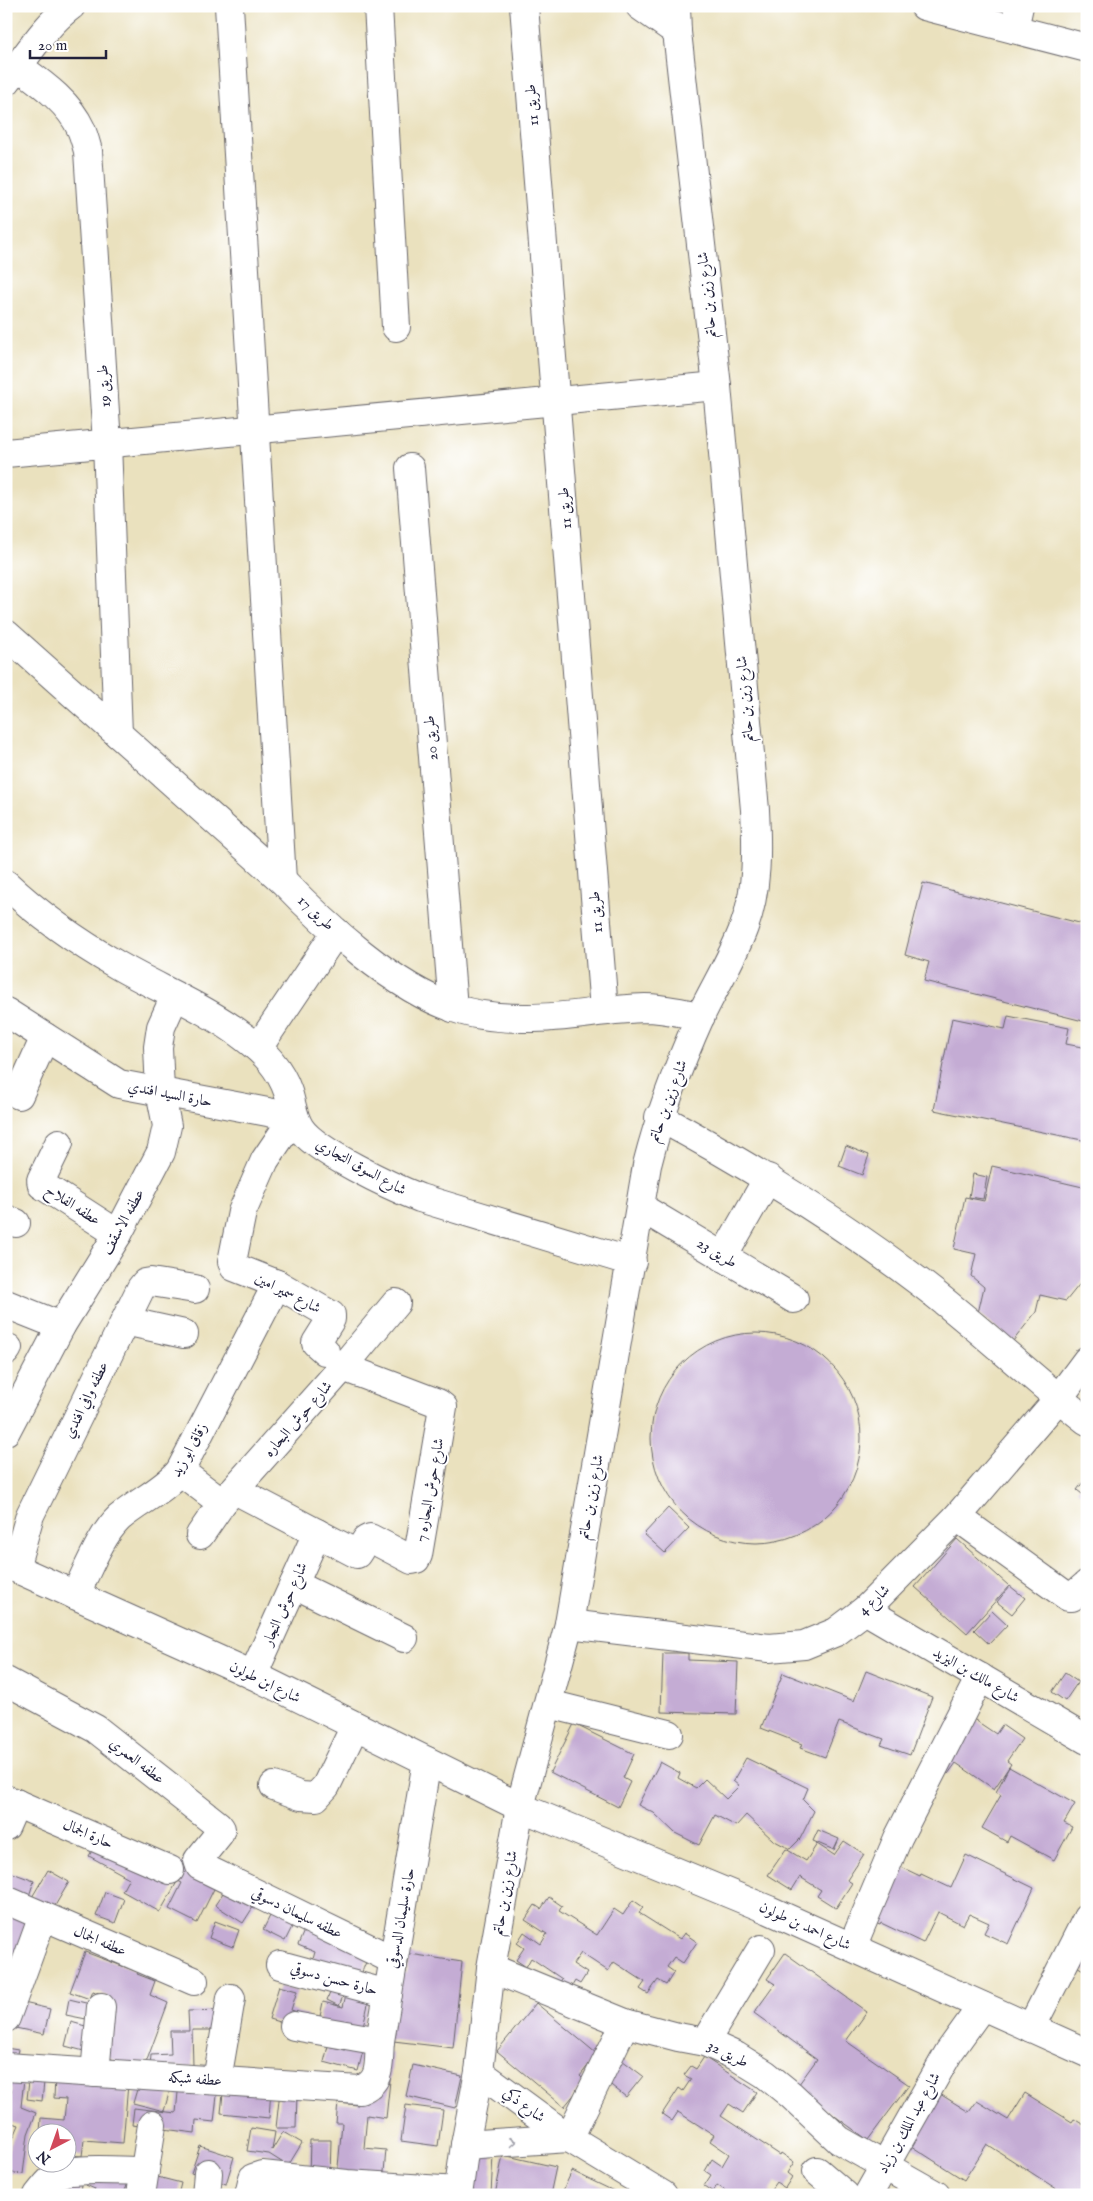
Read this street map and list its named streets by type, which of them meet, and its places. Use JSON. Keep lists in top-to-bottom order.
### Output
{
  "streets": {
    "street": [
      "طريق 11",
      "شارع زين بن حاتم",
      "طريق 19",
      "طريق 20",
      "طريق 17",
      "حارة السيد افندي",
      "شارع السوق التجاري",
      "عطفه الفلاح",
      "عطفه الاسقف",
      "طريق 23",
      "شارع سمير امين",
      "عطفه وافي افندي",
      "شارع حوش البحاره",
      "زقاق ابو زيد",
      "شارع حوش البحاره 7",
      "شارع 4",
      "شارع حوش النجار",
      "شارع مالك بن اليزيد",
      "شارع ابن طولون",
      "عطفه العمري",
      "حارة الجمال",
      "عطفه سليمان دسوقي",
      "حارة سليمان الدسوقي",
      "شارع احمد بن طولون",
      "عطفه الجمال",
      "حارة حسن دسوقي",
      "طريق 32",
      "عطفه شبكه",
      "شارع ذكي",
      "شارع عبد الملك بن زياد"
    ]
  },
  "crossings": [
    ["طريق 11", "طريق 17"],
    ["شارع زين بن حاتم", "طريق 17"],
    ["شارع زين بن حاتم", "شارع السوق التجاري"],
    ["شارع زين بن حاتم", "طريق 23"],
    ["شارع زين بن حاتم", "شارع 4"],
    ["شارع زين بن حاتم", "شارع ابن طولون"],
    ["شارع زين بن حاتم", "شارع احمد بن طولون"],
    ["شارع زين بن حاتم", "طريق 32"],
    ["شارع زين بن حاتم", "شارع ذكي"],
    ["طريق 19", "طريق 17"],
    ["طريق 20", "طريق 17"],
    ["حارة السيد افندي", "شارع السوق التجاري"],
    ["حارة السيد افندي", "عطفه الاسقف"],
    ["حارة السيد افندي", "شارع سمير امين"],
    ["شارع السوق التجاري", "عطفه الاسقف"],
    ["شارع السوق التجاري", "شارع سمير امين"],
    ["عطفه الفلاح", "عطفه الاسقف"],
    ["شارع سمير امين", "شارع حوش البحاره"],
    ["شارع سمير امين", "زقاق ابو زيد"],
    ["شارع سمير امين", "شارع حوش البحاره 7"],
    ["عطفه وافي افندي", "شارع ابن طولون"],
    ["شارع حوش البحاره", "شارع حوش البحاره 7"],
    ["زقاق ابو زيد", "شارع حوش البحاره 7"],
    ["زقاق ابو زيد", "شارع ابن طولون"],
    ["شارع حوش البحاره 7", "شارع حوش النجار"],
    ["شارع 4", "شارع مالك بن اليزيد"],
    ["شارع حوش النجار", "شارع ابن طولون"],
    ["شارع ابن طولون", "حارة سليمان الدسوقي"],
    ["شارع ابن طولون", "شارع احمد بن طولون"],
    ["عطفه العمري", "عطفه سليمان دسوقي"],
    ["عطفه سليمان دسوقي", "حارة سليمان الدسوقي"],
    ["حارة سليمان الدسوقي", "حارة حسن دسوقي"],
    ["حارة سليمان الدسوقي", "عطفه شبكه"],
    ["شارع احمد بن طولون", "شارع عبد الملك بن زياد"],
    ["طريق 32", "شارع عبد الملك بن زياد"]
  ],
  "scale_bar": "20 m",
  "north": "bottom left"
}
